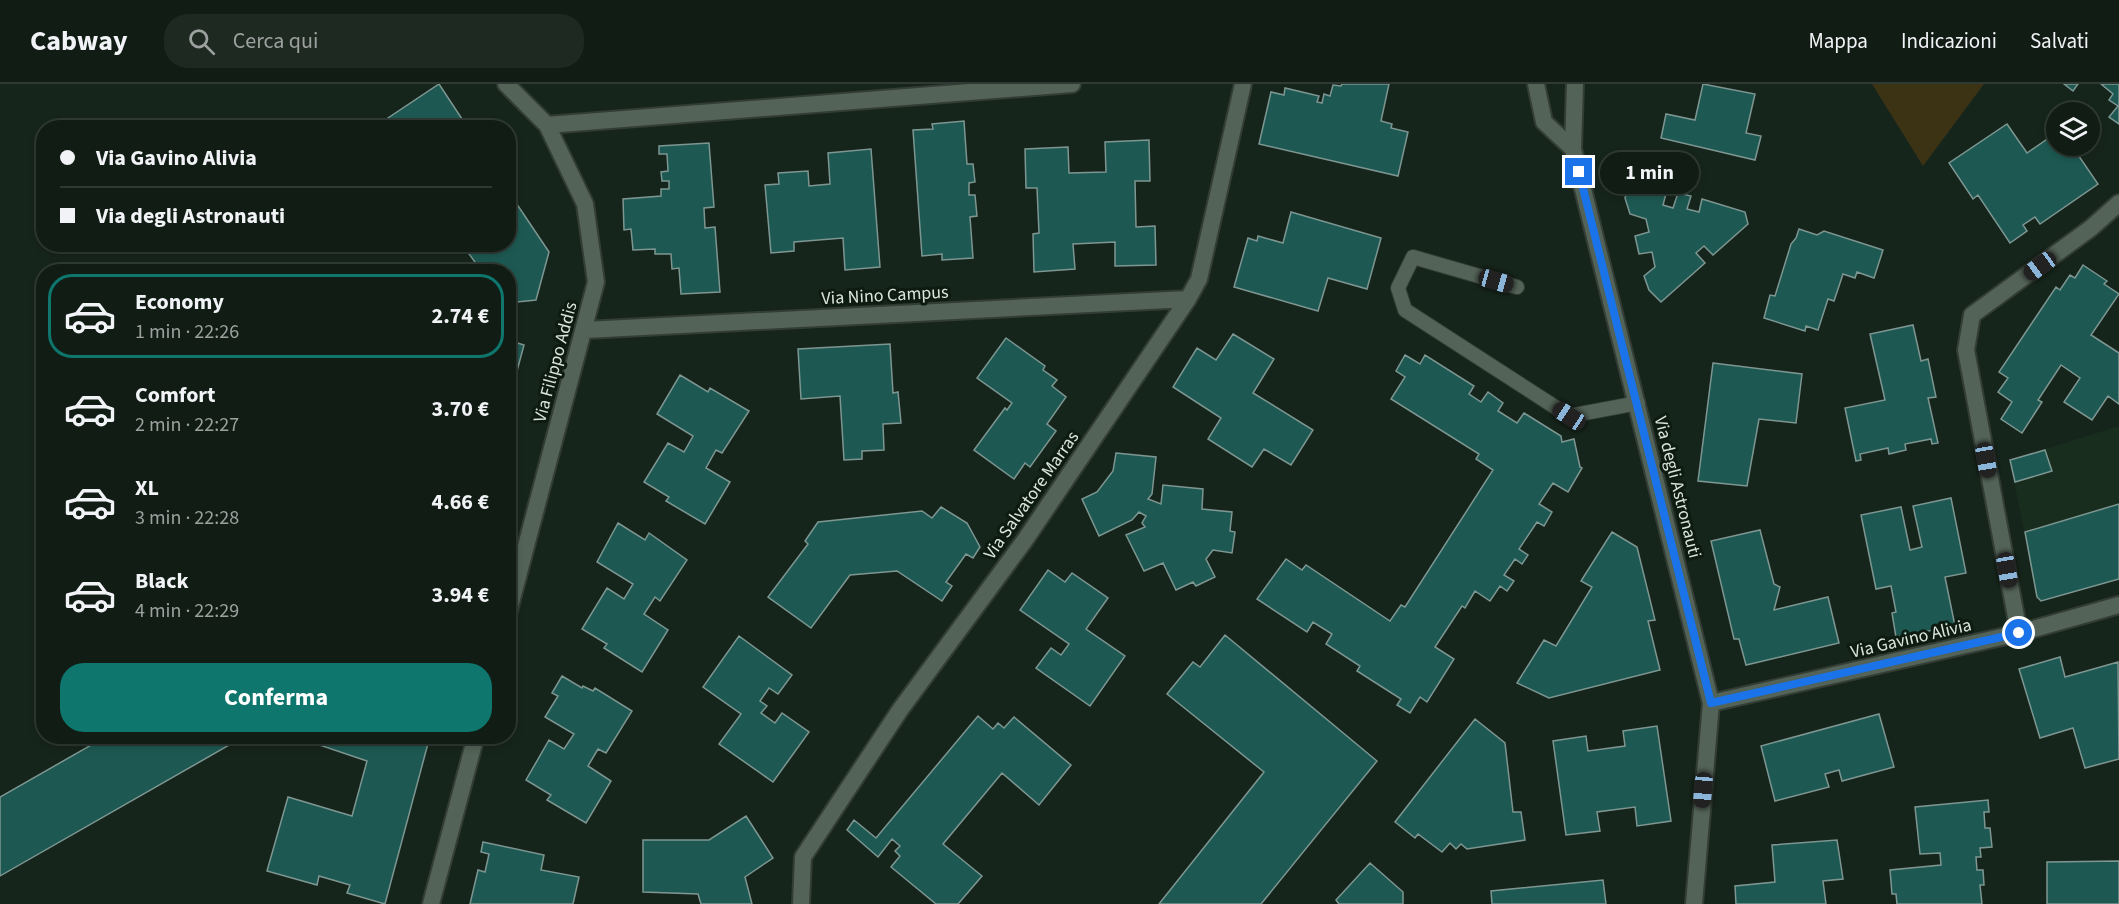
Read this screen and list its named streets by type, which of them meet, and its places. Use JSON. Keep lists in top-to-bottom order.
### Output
{
  "streets": {
    "street": [
      "Via Nino Campus",
      "Via Filippo Addis",
      "Via degli Astronauti",
      "Via Salvatore Marras",
      "Via Gavino Alivia"
    ]
  },
  "crossings": [
    ["Via Nino Campus", "Via Filippo Addis"],
    ["Via Nino Campus", "Via Salvatore Marras"],
    ["Via degli Astronauti", "Via Gavino Alivia"]
  ],
  "page": {
    "header": "Cabway",
    "search": "Cerca qui",
    "nav": ["Mappa", "Indicazioni", "Salvati"],
    "banner": ["Via Gavino Alivia", "Via degli Astronauti"],
    "bubble": "1 min",
    "list": [
      {
        "name": "Economy",
        "note": "1 min · 22:26",
        "value": "2.74 €"
      },
      {
        "name": "Comfort",
        "note": "2 min · 22:27",
        "value": "3.70 €"
      },
      {
        "name": "XL",
        "note": "3 min · 22:28",
        "value": "4.66 €"
      },
      {
        "name": "Black",
        "note": "4 min · 22:29",
        "value": "3.94 €"
      }
    ],
    "buttons": "Conferma"
  }
}
